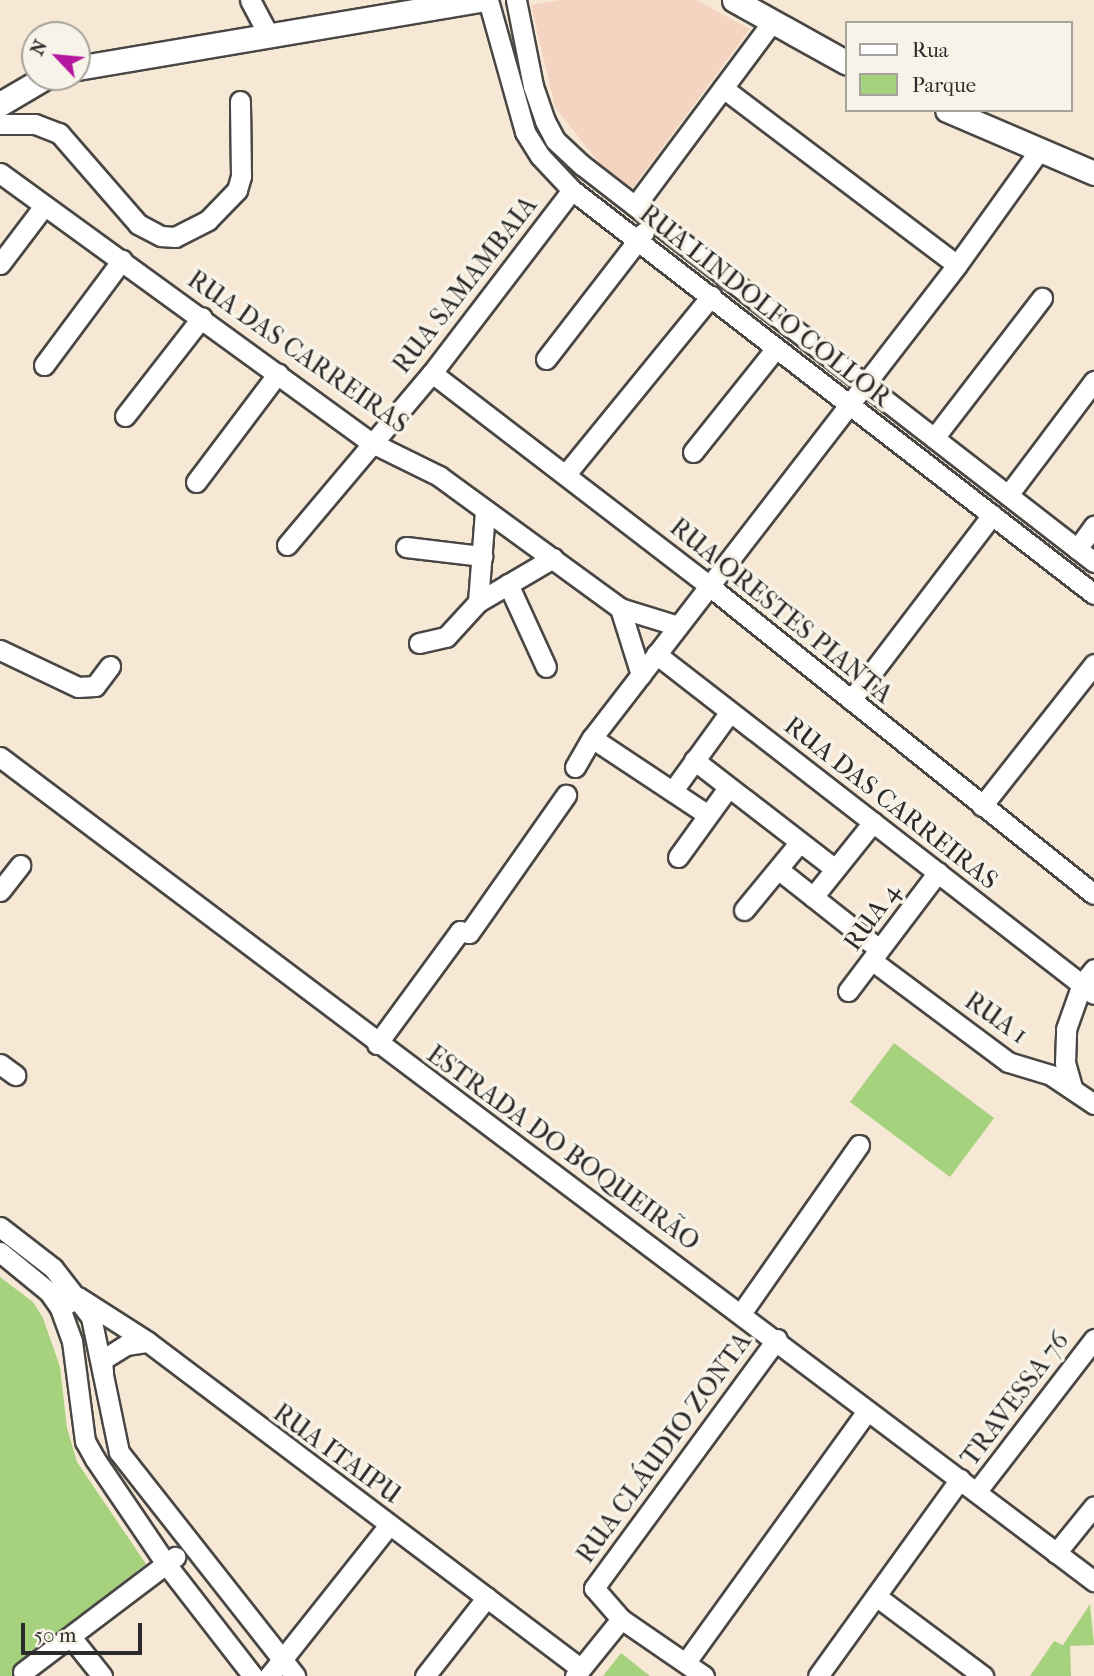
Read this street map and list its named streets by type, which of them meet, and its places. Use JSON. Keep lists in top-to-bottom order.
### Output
{
  "streets": {
    "street": [
      "RUA SAMAMBAIA",
      "RUA LINDOLFO COLLOR",
      "RUA DAS CARREIRAS",
      "RUA ORESTES PIANTA",
      "RUA 4",
      "RUA 1",
      "ESTRADA DO BOQUEIRÃO",
      "TRAVESSA 76",
      "RUA CLÁUDIO ZONTA",
      "RUA ITAIPU"
    ]
  },
  "crossings": [
    ["RUA SAMAMBAIA", "RUA LINDOLFO COLLOR"],
    ["RUA SAMAMBAIA", "RUA DAS CARREIRAS"],
    ["RUA SAMAMBAIA", "RUA ORESTES PIANTA"],
    ["RUA DAS CARREIRAS", "RUA 4"],
    ["RUA 4", "RUA 1"],
    ["ESTRADA DO BOQUEIRÃO", "TRAVESSA 76"],
    ["ESTRADA DO BOQUEIRÃO", "RUA CLÁUDIO ZONTA"]
  ],
  "legend": ["Rua", "Parque"],
  "scale_bar": "50 m",
  "north": "top left"
}
